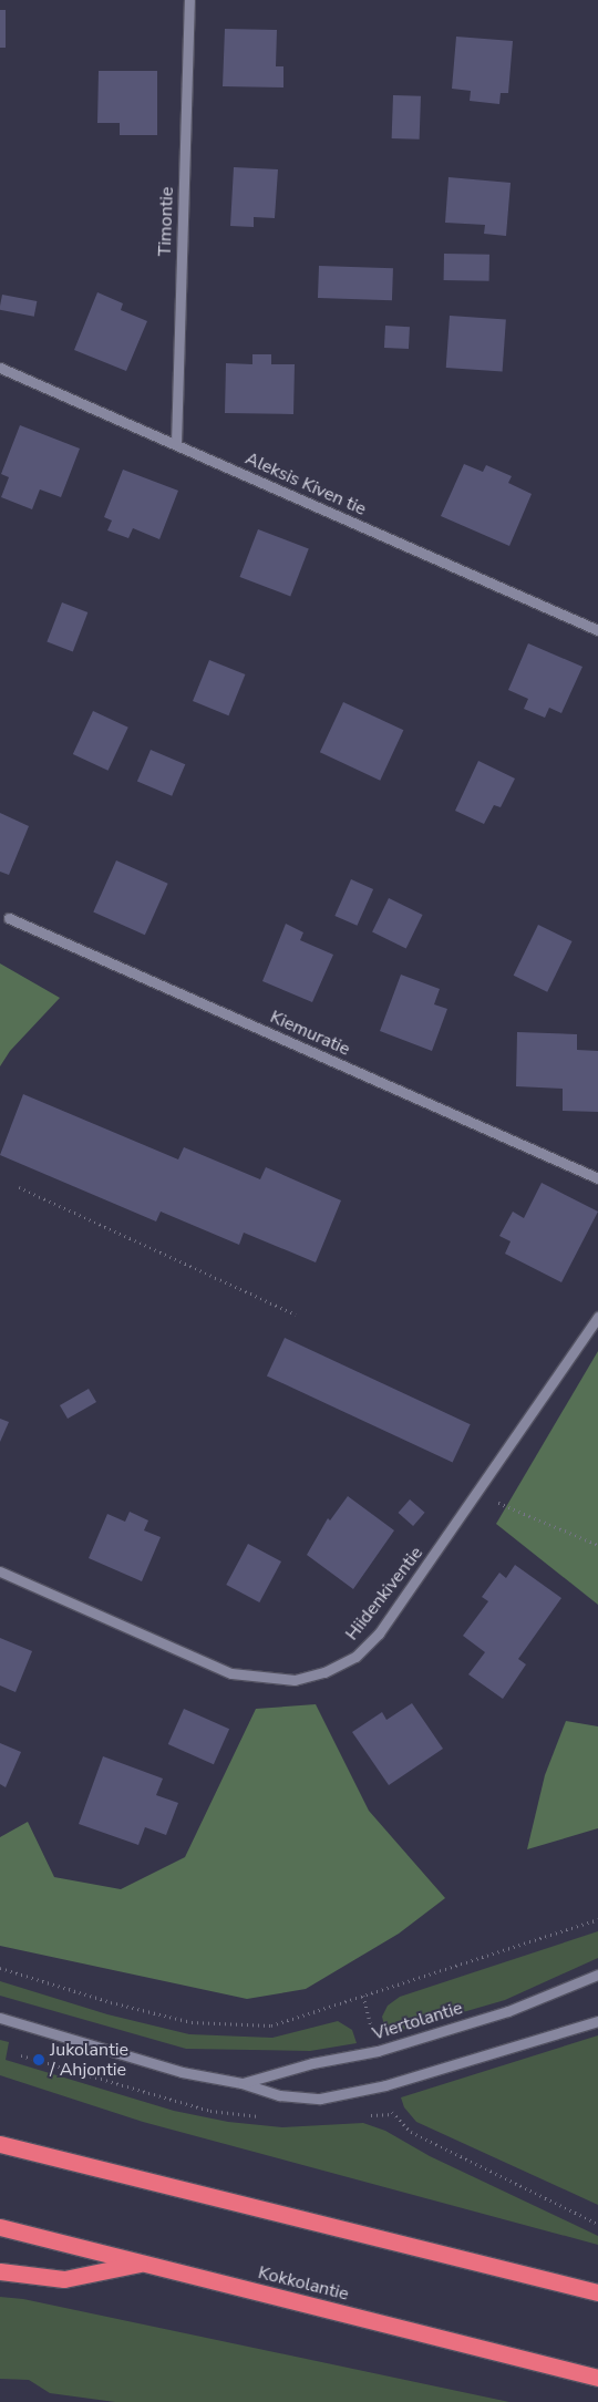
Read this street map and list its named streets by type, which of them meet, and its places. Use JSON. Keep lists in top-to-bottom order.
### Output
{
  "streets": {
    "highway": ["Kokkolantie"],
    "street": [
      "Timontie",
      "Aleksis Kiven tie",
      "Kiemuratie",
      "Hiidenkiventie",
      "Viertolantie"
    ]
  },
  "crossings": [
    ["Timontie", "Aleksis Kiven tie"]
  ],
  "places": ["Jukolantie / Ahjontie"]
}
